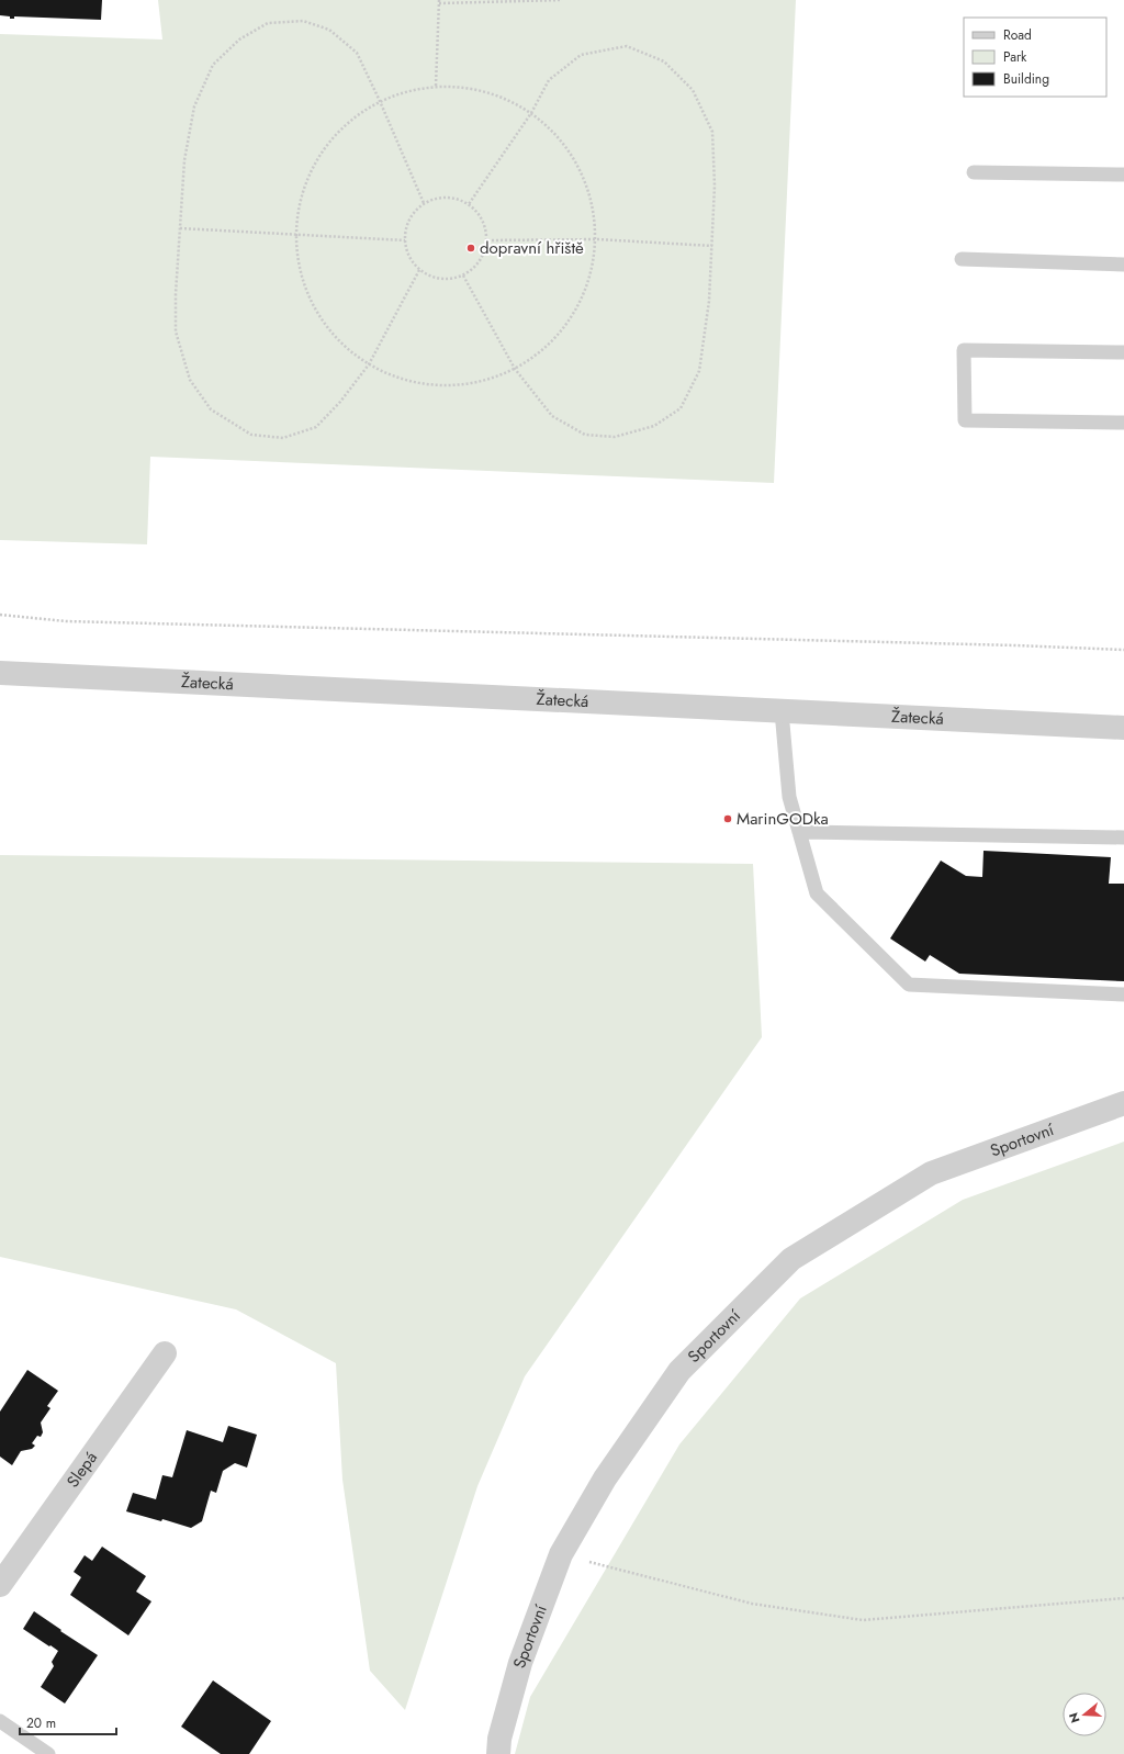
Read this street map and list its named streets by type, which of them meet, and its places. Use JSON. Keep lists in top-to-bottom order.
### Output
{
  "streets": {
    "street": ["Žatecká", "Sportovní", "Slepá"]
  },
  "places": ["dopravní hřiště", "MarinGODka"],
  "legend": ["Road", "Park", "Building"],
  "scale_bar": "20 m",
  "north": "left"
}
